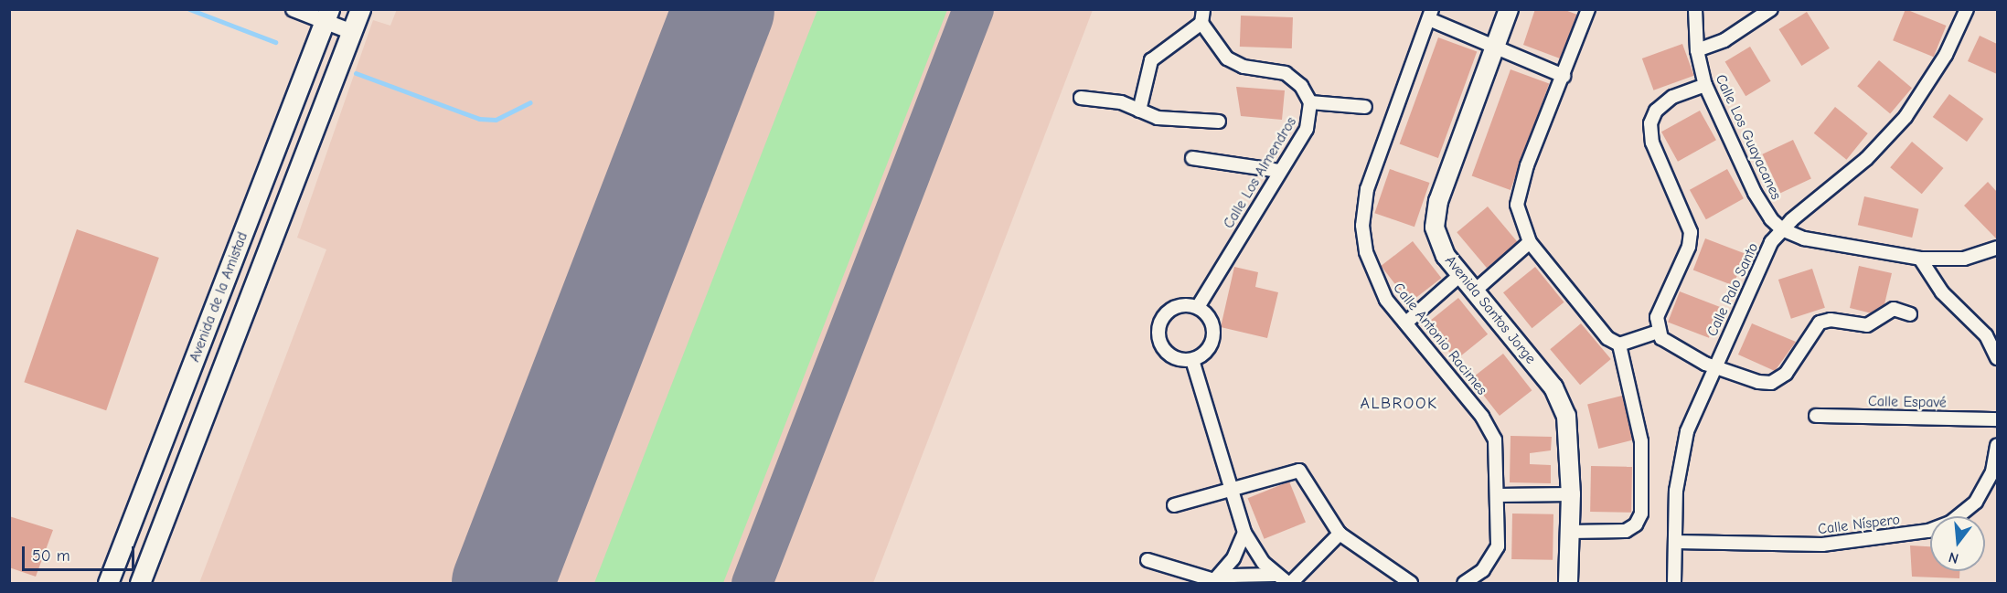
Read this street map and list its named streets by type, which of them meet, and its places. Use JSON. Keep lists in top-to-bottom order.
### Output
{
  "streets": {
    "main road": ["Avenida de la Amistad", "Avenida Santos Jorge"],
    "street": [
      "Calle Los Guayacanes",
      "Calle Los Almendros",
      "Calle Palo Santo",
      "Calle Antonio Racimes",
      "Calle Espavé",
      "Calle Níspero"
    ]
  },
  "crossings": [
    ["Calle Los Guayacanes", "Calle Palo Santo"],
    ["Calle Palo Santo", "Calle Níspero"]
  ],
  "districts": ["ALBROOK"],
  "scale_bar": "50 m",
  "north": "bottom"
}
